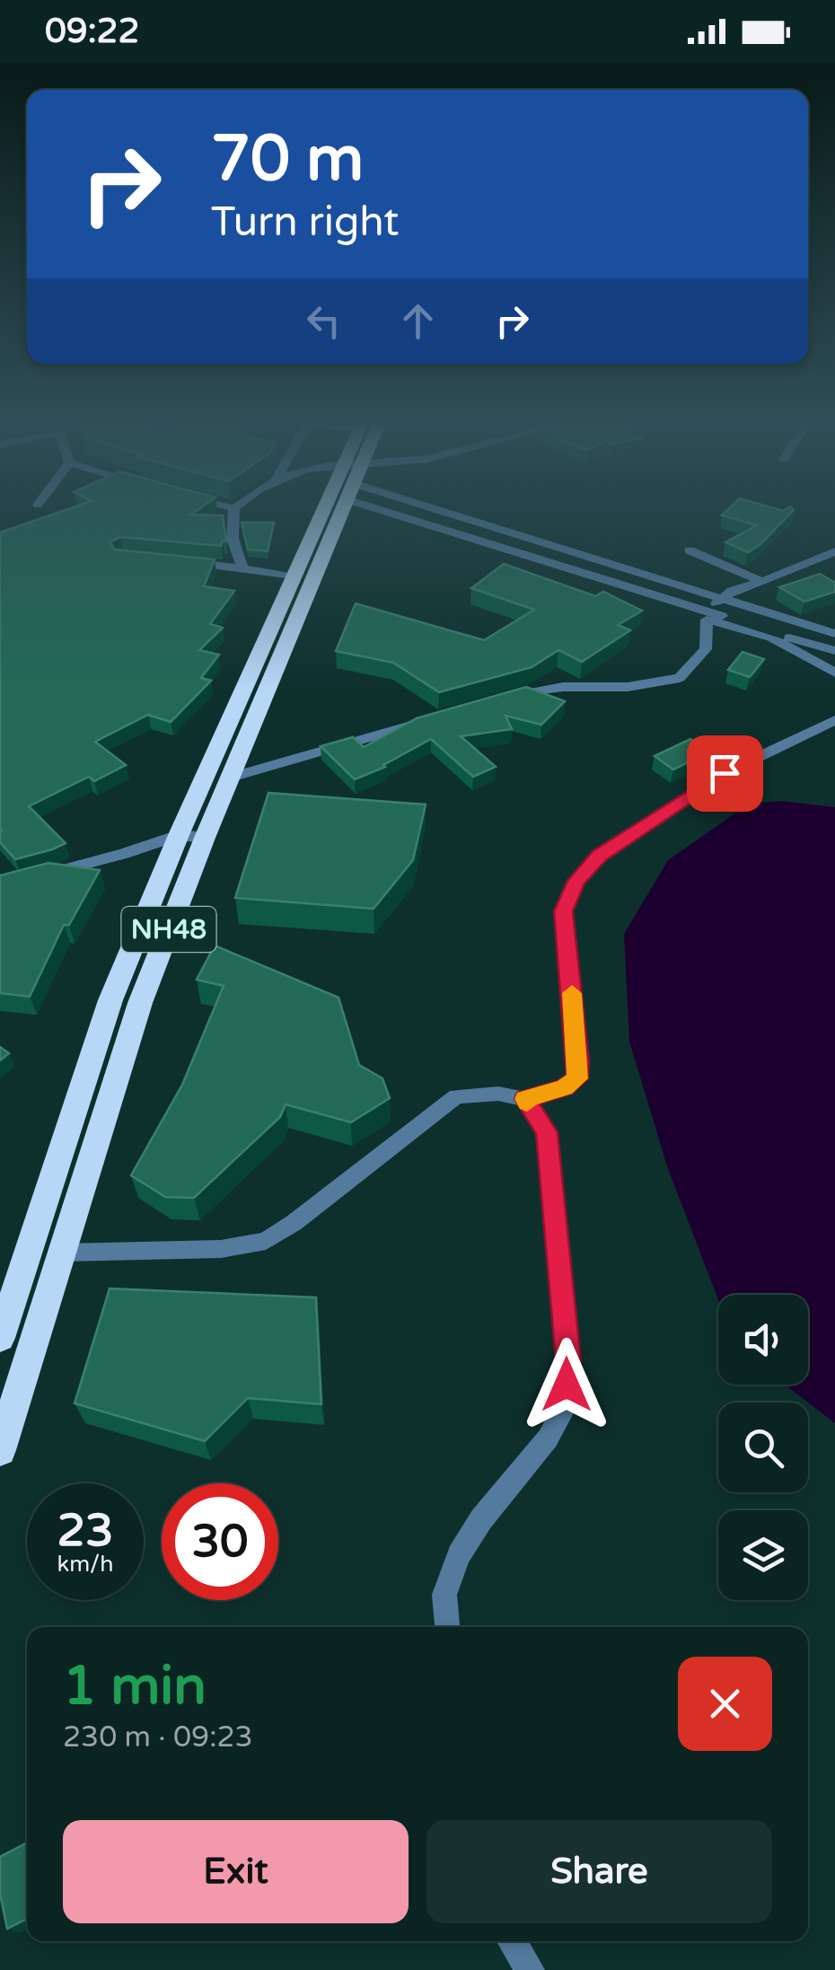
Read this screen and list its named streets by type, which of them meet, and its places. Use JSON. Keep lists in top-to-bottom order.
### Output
{
  "streets": {
    "highway": ["NH48"]
  },
  "page": {
    "status": "09:22",
    "turn": ["70 m", "Turn right"],
    "speed": "23 km/h",
    "limit": "30",
    "heading": ["1 min", "230 m · 09:23"],
    "buttons": ["Exit", "Share"]
  }
}
